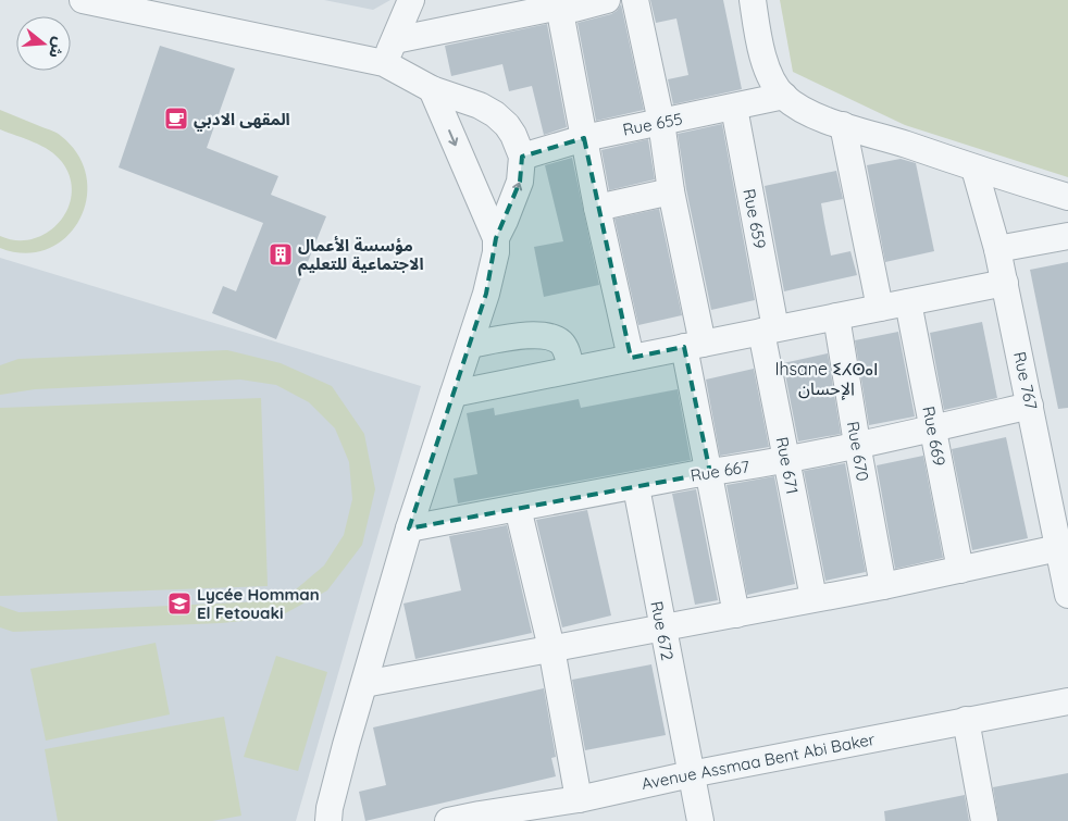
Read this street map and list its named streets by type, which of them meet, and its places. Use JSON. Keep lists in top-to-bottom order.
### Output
{
  "streets": {
    "street": [
      "Rue 655",
      "Rue 659",
      "Rue 767",
      "Rue 669",
      "Rue 670",
      "Rue 671",
      "Rue 667",
      "Rue 672",
      "Avenue Assmaa Bent Abi Baker"
    ]
  },
  "crossings": [
    ["Rue 655", "Rue 659"],
    ["Rue 659", "Rue 671"],
    ["Rue 767", "Rue 667"],
    ["Rue 669", "Rue 667"],
    ["Rue 670", "Rue 667"],
    ["Rue 671", "Rue 667"],
    ["Rue 667", "Rue 672"],
    ["Rue 672", "Avenue Assmaa Bent Abi Baker"]
  ],
  "districts": ["Ihsane ⵉⵃⵙⴰⵏ الإحسان"],
  "places": {
    "cafe": ["المقهى الادبي"],
    "building": ["مؤسسة الأعمال الاجتماعية للتعليم"],
    "school or university": ["Lycée Homman El Fetouaki"]
  },
  "north": "right"
}
